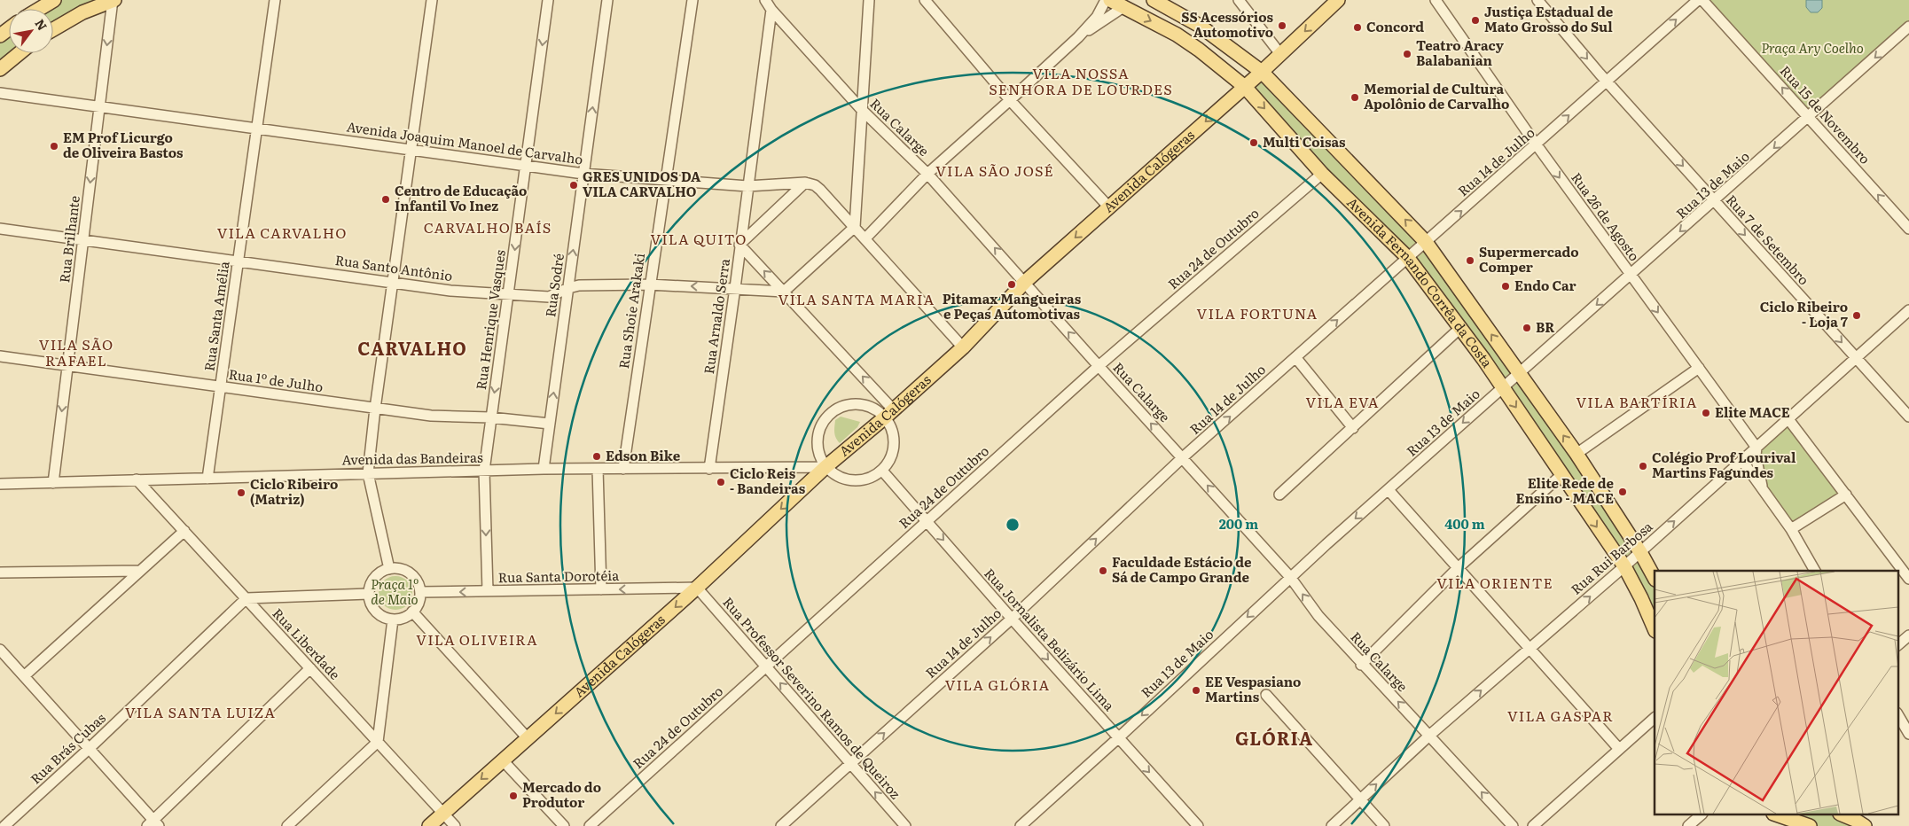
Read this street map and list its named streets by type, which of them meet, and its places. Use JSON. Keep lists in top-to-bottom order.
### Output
{
  "streets": {
    "main road": ["Avenida Calógeras", "Avenida Fernando Corrêa da Costa"],
    "street": [
      "Rua 15 de Novembro",
      "Rua Calarge",
      "Avenida Joaquim Manoel de Carvalho",
      "Rua 14 de Julho",
      "Rua 13 de Maio",
      "Rua 26 de Agosto",
      "Rua Brilhante",
      "Rua 7 de Setembro",
      "Rua 24 de Outubro",
      "Rua Santo Antônio",
      "Rua Sodré",
      "Rua Shoie Arakaki",
      "Rua Santa Amélia",
      "Rua Arnaldo Serra",
      "Rua Henrique Vasques",
      "Rua 1º de Julho",
      "Avenida das Bandeiras",
      "Rua Rui Barbosa",
      "Rua Santa Dorotéia",
      "Rua Jornalista Belizário Lima",
      "Rua Liberdade",
      "Rua Professor Severino Ramos de Queiroz",
      "Rua Brás Cubas"
    ]
  },
  "crossings": [
    ["Rua 15 de Novembro", "Rua 13 de Maio"],
    ["Rua Calarge", "Rua 14 de Julho"],
    ["Rua Calarge", "Avenida Calógeras"],
    ["Rua Calarge", "Rua 13 de Maio"],
    ["Rua Calarge", "Rua 24 de Outubro"],
    ["Rua Calarge", "Rua Arnaldo Serra"],
    ["Rua Calarge", "Rua Rui Barbosa"],
    ["Avenida Joaquim Manoel de Carvalho", "Rua Brilhante"],
    ["Avenida Joaquim Manoel de Carvalho", "Rua Sodré"],
    ["Avenida Joaquim Manoel de Carvalho", "Rua Shoie Arakaki"],
    ["Avenida Joaquim Manoel de Carvalho", "Rua Santa Amélia"],
    ["Avenida Joaquim Manoel de Carvalho", "Rua Arnaldo Serra"],
    ["Avenida Joaquim Manoel de Carvalho", "Rua Henrique Vasques"],
    ["Rua 14 de Julho", "Rua 26 de Agosto"],
    ["Rua 14 de Julho", "Rua 7 de Setembro"],
    ["Rua 14 de Julho", "Avenida Fernando Corrêa da Costa"],
    ["Rua 14 de Julho", "Rua Jornalista Belizário Lima"],
    ["Rua 14 de Julho", "Rua Professor Severino Ramos de Queiroz"],
    ["Avenida Calógeras", "Avenida Fernando Corrêa da Costa"],
    ["Avenida Calógeras", "Avenida das Bandeiras"],
    ["Avenida Calógeras", "Rua Santa Dorotéia"],
    ["Avenida Calógeras", "Rua Liberdade"],
    ["Avenida Calógeras", "Rua Professor Severino Ramos de Queiroz"],
    ["Rua 13 de Maio", "Rua 26 de Agosto"],
    ["Rua 13 de Maio", "Rua 7 de Setembro"],
    ["Rua 13 de Maio", "Avenida Fernando Corrêa da Costa"],
    ["Rua 13 de Maio", "Rua Jornalista Belizário Lima"],
    ["Rua 26 de Agosto", "Rua Rui Barbosa"],
    ["Rua Brilhante", "Rua Santo Antônio"],
    ["Rua Brilhante", "Rua 1º de Julho"],
    ["Rua Brilhante", "Avenida das Bandeiras"],
    ["Rua 7 de Setembro", "Rua Rui Barbosa"],
    ["Rua 24 de Outubro", "Avenida Fernando Corrêa da Costa"],
    ["Rua 24 de Outubro", "Rua Jornalista Belizário Lima"],
    ["Rua 24 de Outubro", "Rua Professor Severino Ramos de Queiroz"],
    ["Rua Santo Antônio", "Rua Sodré"],
    ["Rua Santo Antônio", "Rua Shoie Arakaki"],
    ["Rua Santo Antônio", "Rua Santa Amélia"],
    ["Rua Santo Antônio", "Rua Arnaldo Serra"],
    ["Rua Santo Antônio", "Rua Henrique Vasques"],
    ["Avenida Fernando Corrêa da Costa", "Rua Rui Barbosa"],
    ["Rua Sodré", "Rua 1º de Julho"],
    ["Rua Sodré", "Avenida das Bandeiras"],
    ["Rua Shoie Arakaki", "Avenida das Bandeiras"],
    ["Rua Santa Amélia", "Rua 1º de Julho"],
    ["Rua Santa Amélia", "Avenida das Bandeiras"],
    ["Rua Arnaldo Serra", "Avenida das Bandeiras"],
    ["Rua Henrique Vasques", "Rua 1º de Julho"],
    ["Rua Henrique Vasques", "Avenida das Bandeiras"],
    ["Rua Henrique Vasques", "Rua Santa Dorotéia"],
    ["Avenida das Bandeiras", "Rua Liberdade"],
    ["Rua Santa Dorotéia", "Rua Professor Severino Ramos de Queiroz"],
    ["Rua Liberdade", "Rua Brás Cubas"]
  ],
  "one_way": [
    "Rua 15 de Novembro",
    "Rua Calarge",
    "Rua 14 de Julho",
    "Avenida Calógeras",
    "Rua 13 de Maio",
    "Rua 26 de Agosto",
    "Rua Brilhante",
    "Rua 7 de Setembro",
    "Rua Sodré",
    "Rua Henrique Vasques",
    "Rua Rui Barbosa",
    "Rua Santa Dorotéia",
    "Rua Jornalista Belizário Lima",
    "Rua Professor Severino Ramos de Queiroz"
  ],
  "districts": [
    "VILA NOSSA SENHORA DE LOURDES",
    "VILA SÃO JOSÉ",
    "CARVALHO BAÍS",
    "VILA CARVALHO",
    "VILA QUITO",
    "VILA SANTA MARIA",
    "VILA FORTUNA",
    "VILA SÃO RAFAEL",
    "CARVALHO",
    "VILA EVA",
    "VILA BARTÍRIA",
    "VILA ORIENTE",
    "VILA OLIVEIRA",
    "VILA GLÓRIA",
    "VILA SANTA LUIZA",
    "VILA GASPAR",
    "GLÓRIA"
  ],
  "parks": ["Praça Ary Coelho", "Praça 1º de Maio"],
  "places": [
    "Justiça Estadual de Mato Grosso do Sul",
    "SS Acessórios Automotivo",
    "Concord",
    "Teatro Aracy Balabanian",
    "Memorial de Cultura Apolônio de Carvalho",
    "Multi Coisas",
    "EM Prof Licurgo de Oliveira Bastos",
    "GRES UNIDOS DA VILA CARVALHO",
    "Centro de Educação Infantil Vo Inez",
    "Supermercado Comper",
    "Pitamax Mangueiras e Peças Automotivas",
    "Endo Car",
    "Ciclo Ribeiro - Loja 7",
    "BR",
    "Elite MACE",
    "Edson Bike",
    "Colégio Prof Lourival Martins Fagundes",
    "Ciclo Reis - Bandeiras",
    "Elite Rede de Ensino - MACE",
    "Ciclo Ribeiro (Matriz)",
    "Faculdade Estácio de Sá de Campo Grande",
    "EE Vespasiano Martins",
    "Mercado do Produtor"
  ],
  "north": "top right",
  "rings": ["200 m", "400 m"]
}
